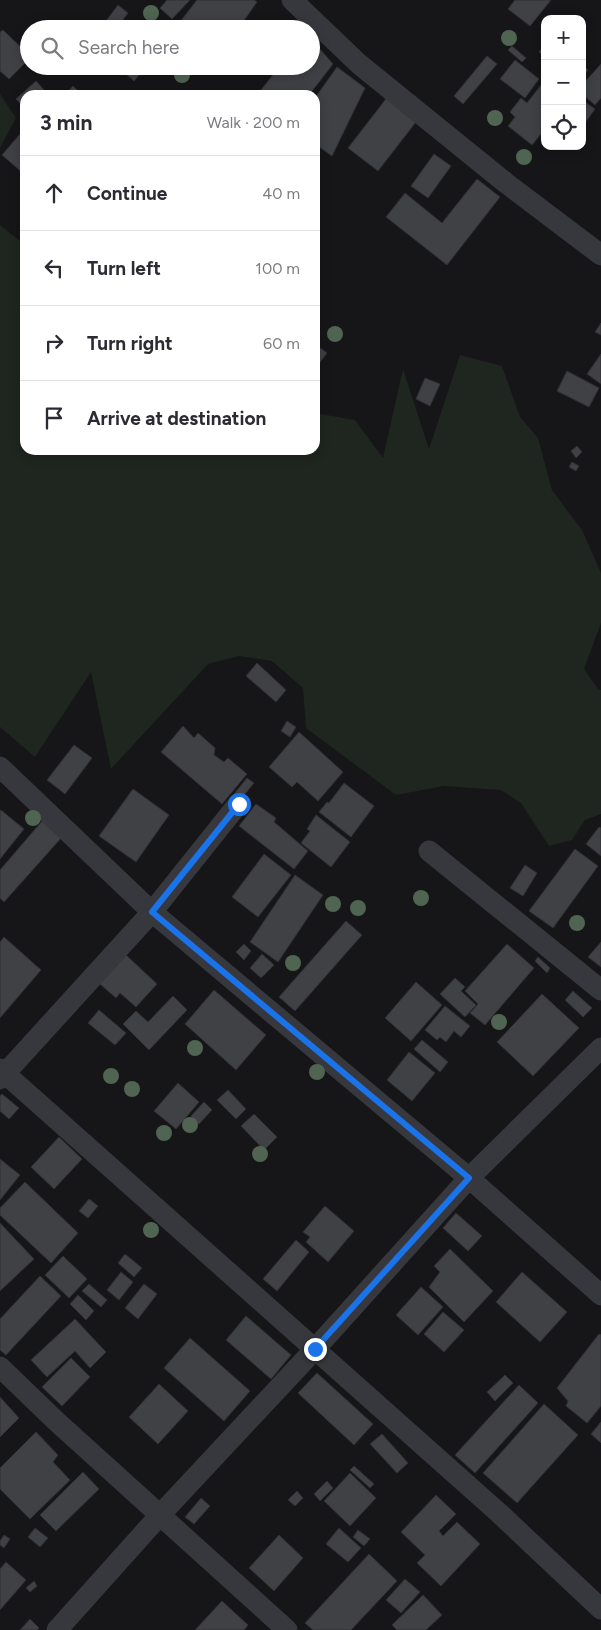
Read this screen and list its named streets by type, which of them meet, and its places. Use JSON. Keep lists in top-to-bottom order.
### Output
{
  "page": {
    "map_buttons": ["+", "−"],
    "search": "Search here",
    "heading": ["3 min", "Walk · 200 m"],
    "list": [
      ["Continue", "40 m"],
      ["Turn left", "100 m"],
      ["Turn right", "60 m"],
      "Arrive at destination"
    ]
  }
}
